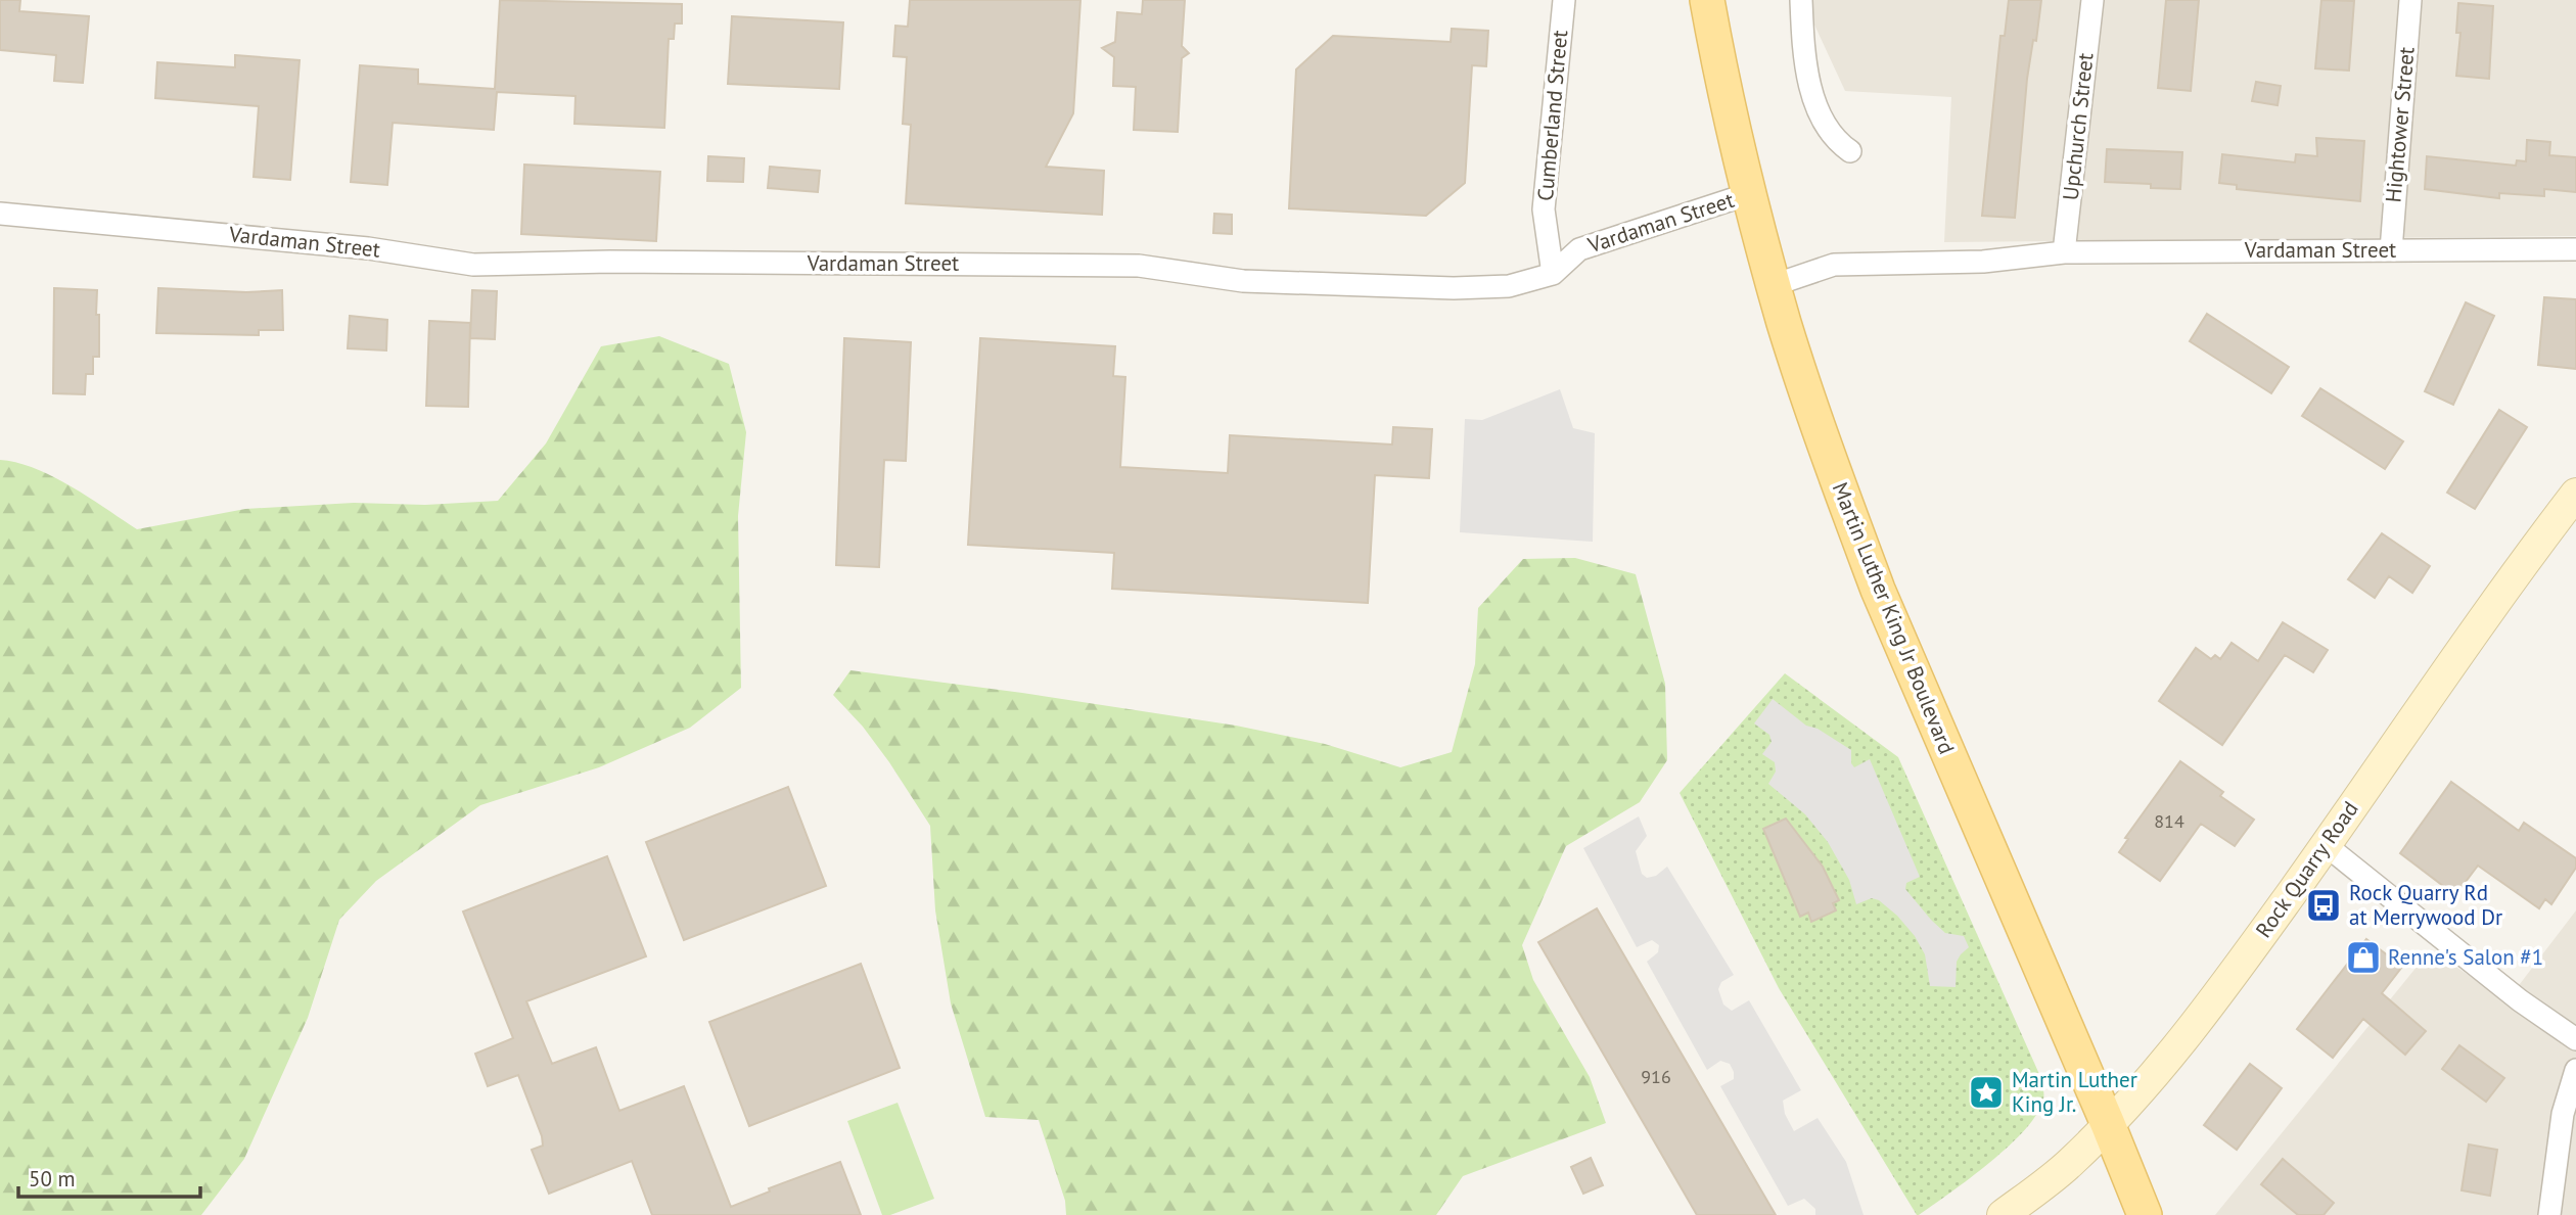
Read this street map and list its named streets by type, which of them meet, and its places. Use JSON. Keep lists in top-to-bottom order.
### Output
{
  "streets": {
    "main road": ["Martin Luther King Jr Boulevard", "Rock Quarry Road"],
    "street": [
      "Cumberland Street",
      "Hightower Street",
      "Upchurch Street",
      "Vardaman Street"
    ]
  },
  "crossings": [
    ["Cumberland Street", "Vardaman Street"],
    ["Hightower Street", "Vardaman Street"],
    ["Upchurch Street", "Vardaman Street"],
    ["Vardaman Street", "Martin Luther King Jr Boulevard"],
    ["Martin Luther King Jr Boulevard", "Rock Quarry Road"]
  ],
  "places": {
    "bus stop": ["Rock Quarry Rd at Merrywood Dr"],
    "shop": ["Renne's Salon #1"],
    "place": ["Martin Luther King Jr."]
  },
  "house_numbers": ["814", "916"],
  "scale_bar": "50 m"
}
